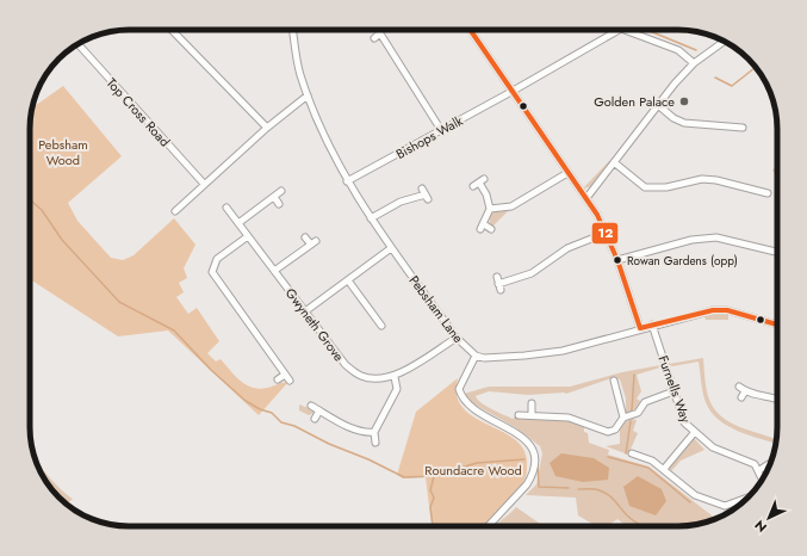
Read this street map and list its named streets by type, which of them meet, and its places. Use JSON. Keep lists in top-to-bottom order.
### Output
{
  "streets": {
    "street": [
      "Top Cross Road",
      "Bishops Walk",
      "Pebsham Lane",
      "Gwyneth Grove",
      "Furnells Way"
    ]
  },
  "crossings": [
    ["Bishops Walk", "Pebsham Lane"]
  ],
  "parks": ["Pebsham Wood", "Roundacre Wood"],
  "places": ["Golden Palace", "Rowan Gardens (opp)"],
  "lines": ["transit line 12"],
  "north": "bottom left"
}
